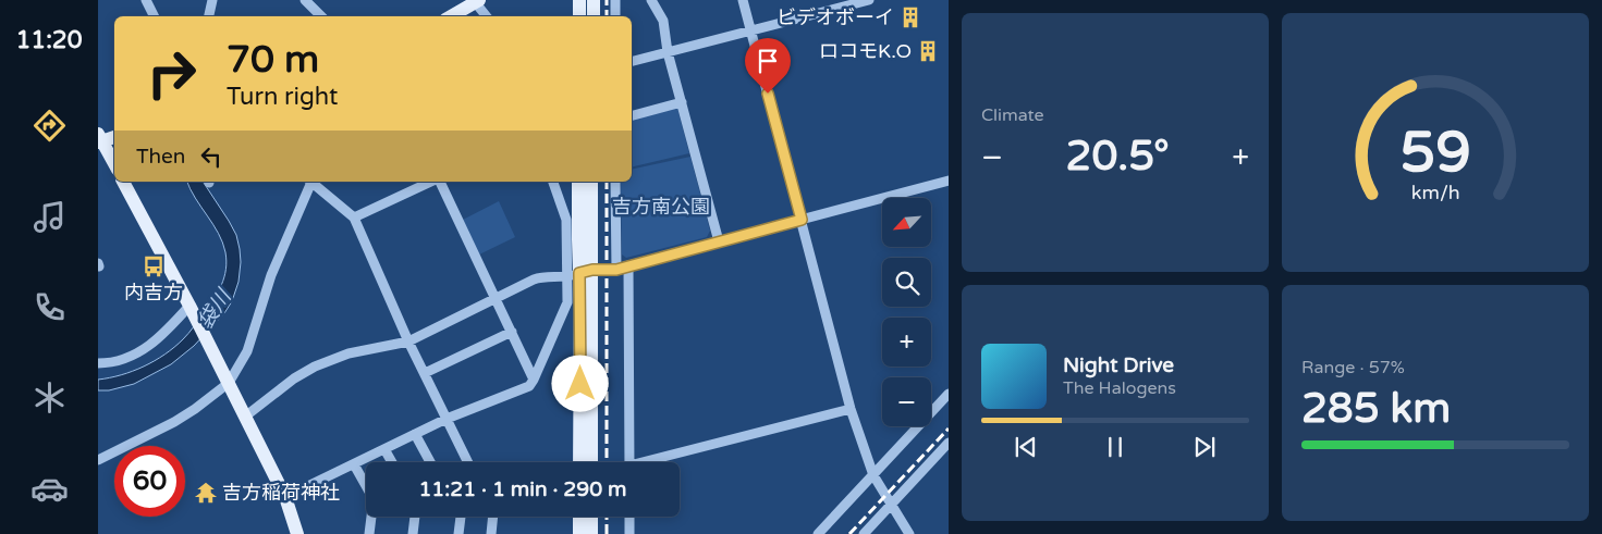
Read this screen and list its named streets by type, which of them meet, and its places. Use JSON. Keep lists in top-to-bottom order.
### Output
{
  "water": ["袋川"],
  "parks": ["吉方南公園"],
  "places": {
    "building": ["ビデオボーイ", "ロコモK.O"],
    "bus stop": ["内吉方"],
    "temple": ["吉方稲荷神社"]
  },
  "north": "bottom left",
  "page": {
    "tabs": "11:20",
    "tile": [
      "Climate",
      ["Range · 57%", "285 km"]
    ],
    "turn": ["70 m", "Turn right"],
    "then": "Then",
    "heat": ["−", "20.5°", "+"],
    "map_buttons": ["+", "−"],
    "song": ["Night Drive", "The Halogens"],
    "limit": "60",
    "trip": "11:21 · 1 min · 290 m",
    "gauge": ["59", "km/h"]
  }
}
